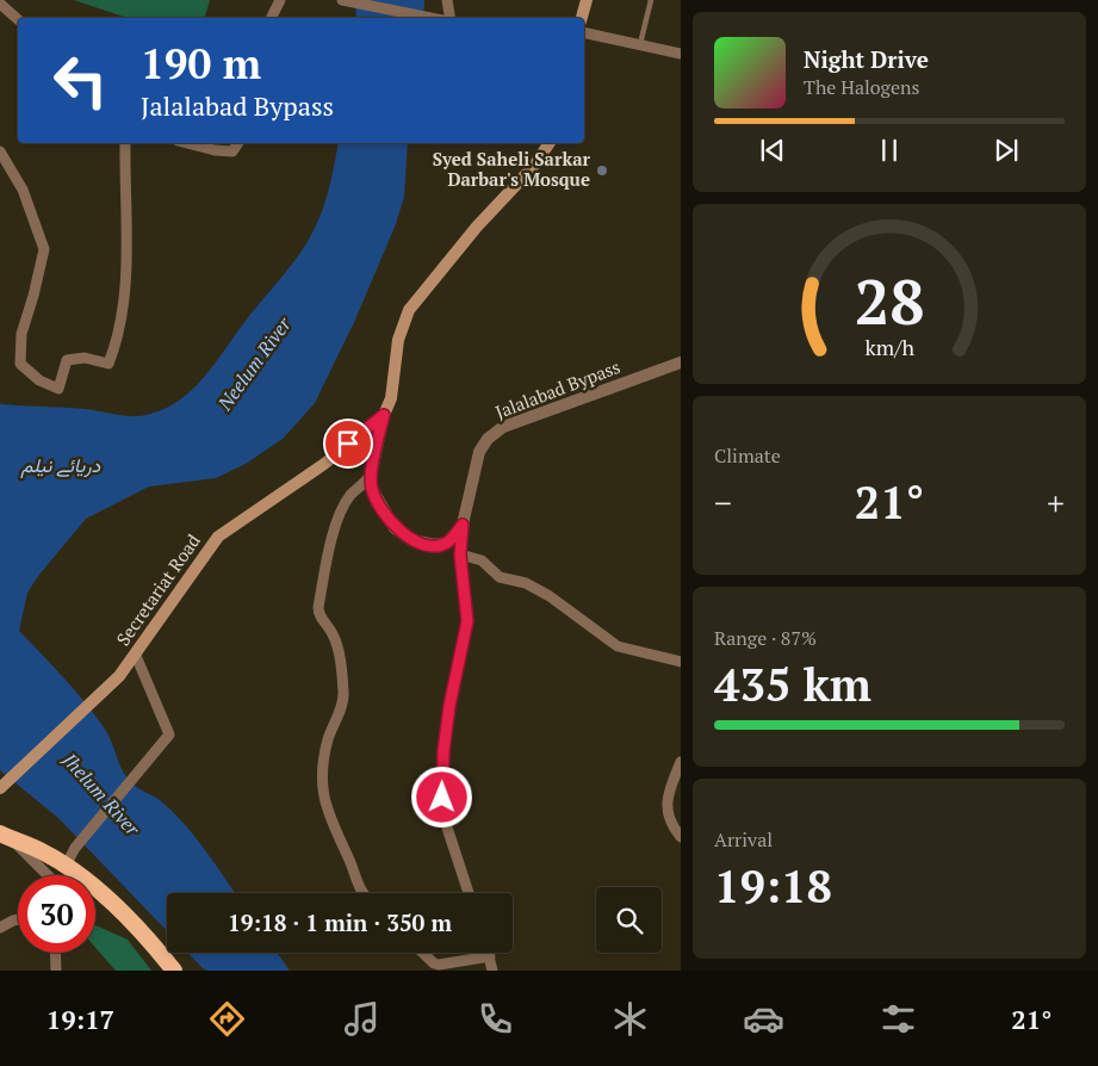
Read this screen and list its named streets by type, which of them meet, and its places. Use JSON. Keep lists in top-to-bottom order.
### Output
{
  "streets": {
    "main road": ["Secretariat Road"],
    "street": ["Jalalabad Bypass"]
  },
  "water": ["Neelum River", "دریائے نیلم", "Jhelum River"],
  "places": ["Syed Saheli Sarkar Darbar's Mosque"],
  "page": {
    "turn": ["190 m", "Jalalabad Bypass"],
    "song": ["Night Drive", "The Halogens"],
    "tile": [
      "Climate",
      ["Range · 87%", "435 km"],
      ["Arrival", "19:18"]
    ],
    "heat": ["−", "21°", "+"],
    "limit": "30",
    "trip": "19:18 · 1 min · 350 m",
    "tabs": ["19:17", "21°"],
    "gauge": ["28", "km/h"]
  }
}
